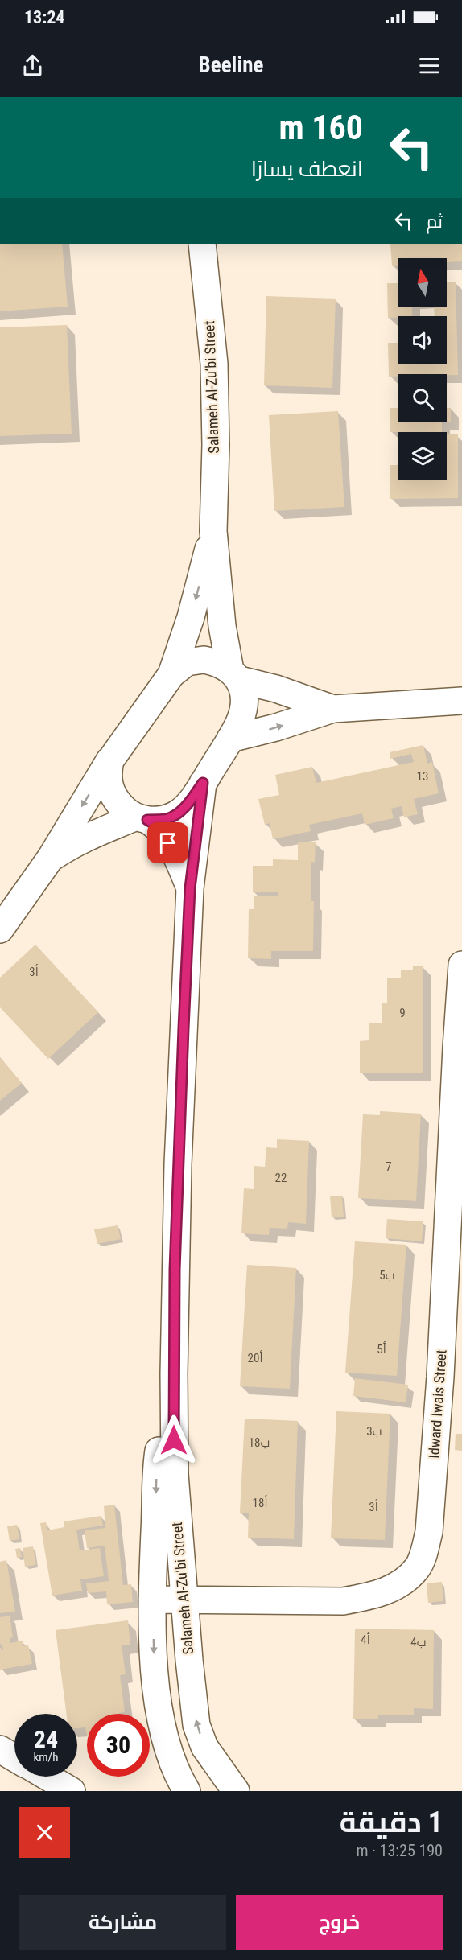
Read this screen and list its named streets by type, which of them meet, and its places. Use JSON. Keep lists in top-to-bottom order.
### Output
{
  "streets": {
    "street": ["Salameh Al-Zu‘bi Street", "Idward Iwais Street"]
  },
  "crossings": [
    ["Salameh Al-Zu‘bi Street", "Idward Iwais Street"]
  ],
  "house_numbers": [
    "13",
    "3أ",
    "9",
    "7",
    "22",
    "5ب",
    "5أ",
    "20أ",
    "3ب",
    "18ب",
    "18أ",
    "3أ",
    "4أ",
    "4ب"
  ],
  "north": "top",
  "page": {
    "status": "13:24",
    "header": "Beeline",
    "turn": ["160 m", "انعطف يسارًا"],
    "then": "ثم",
    "speed": "24 km/h",
    "limit": "30",
    "heading": ["1 دقيقة", "190 m · 13:25"],
    "buttons": ["خروج", "مشاركة"]
  }
}
